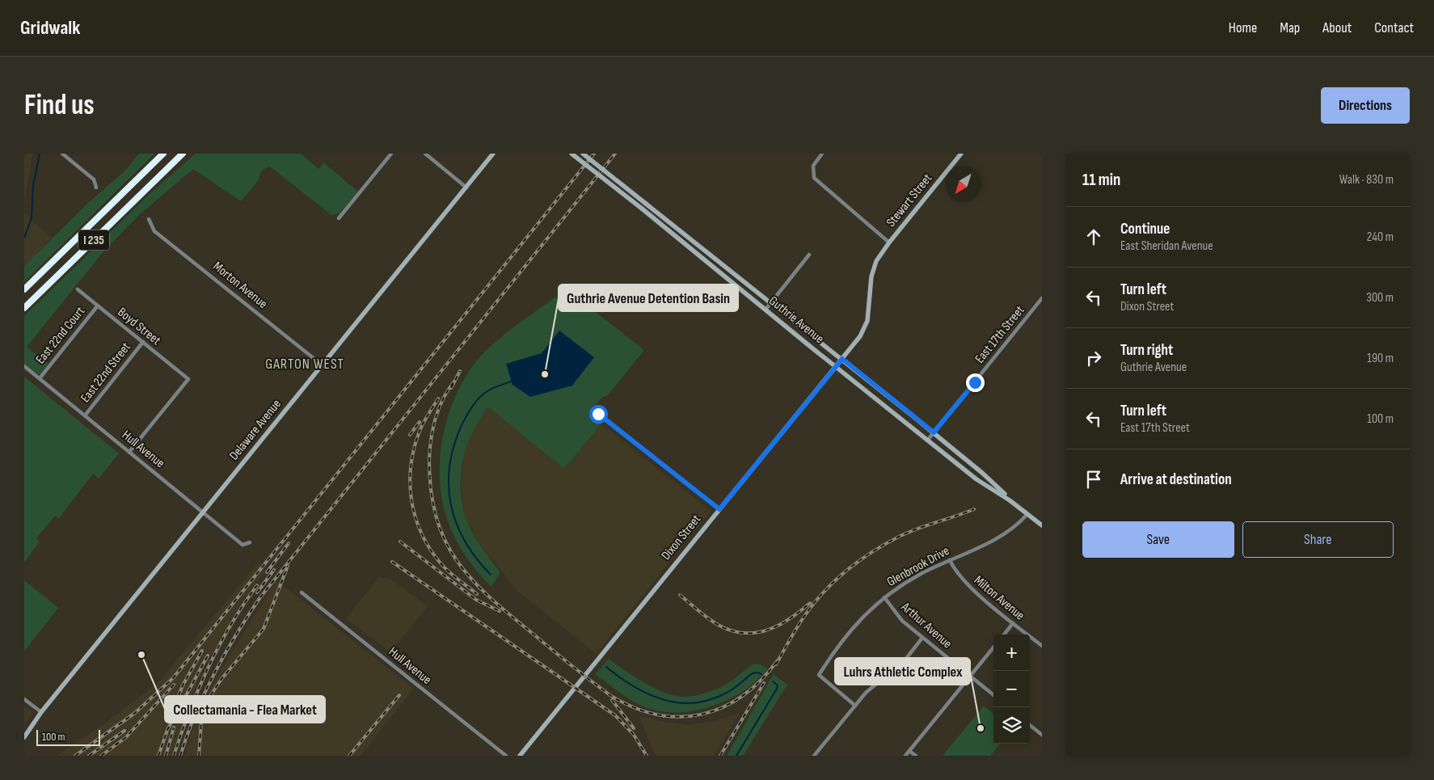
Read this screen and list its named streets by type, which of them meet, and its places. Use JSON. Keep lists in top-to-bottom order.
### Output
{
  "streets": {
    "highway": ["I 235"],
    "main road": [
      "Stewart Street",
      "Guthrie Avenue",
      "Delaware Avenue",
      "Dixon Street"
    ],
    "street": [
      "Morton Avenue",
      "Boyd Street",
      "East 17th Street",
      "East 22nd Court",
      "East 22nd Street",
      "Hull Avenue",
      "Glenbrook Drive",
      "Milton Avenue",
      "Arthur Avenue"
    ]
  },
  "crossings": [
    ["Stewart Street", "Dixon Street"],
    ["Morton Avenue", "Delaware Avenue"],
    ["Guthrie Avenue", "East 17th Street"],
    ["Guthrie Avenue", "Dixon Street"],
    ["Guthrie Avenue", "Glenbrook Drive"],
    ["Boyd Street", "East 22nd Court"],
    ["Boyd Street", "East 22nd Street"],
    ["Boyd Street", "Hull Avenue"],
    ["East 22nd Court", "Hull Avenue"],
    ["East 22nd Street", "Hull Avenue"],
    ["Delaware Avenue", "Hull Avenue"],
    ["Glenbrook Drive", "Milton Avenue"],
    ["Glenbrook Drive", "Arthur Avenue"]
  ],
  "districts": ["GARTON WEST"],
  "places": ["Guthrie Avenue Detention Basin", "Collectamania - Flea Market", "Luhrs Athletic Complex"],
  "scale_bar": "100 m",
  "north": "bottom left",
  "page": {
    "header": "Gridwalk",
    "nav": [
      "Home",
      "Map",
      "About",
      "Contact"
    ],
    "buttons": [
      "Directions",
      ["Save", "Share"]
    ],
    "title": "Find us",
    "heading": ["11 min", "Walk · 830 m"],
    "list": [
      ["Continue", "East Sheridan Avenue", "240 m"],
      ["Turn left", "Dixon Street", "300 m"],
      ["Turn right", "Guthrie Avenue", "190 m"],
      ["Turn left", "East 17th Street", "100 m"],
      "Arrive at destination"
    ],
    "map_buttons": ["+", "−"],
    "scale": "100 m"
  }
}
